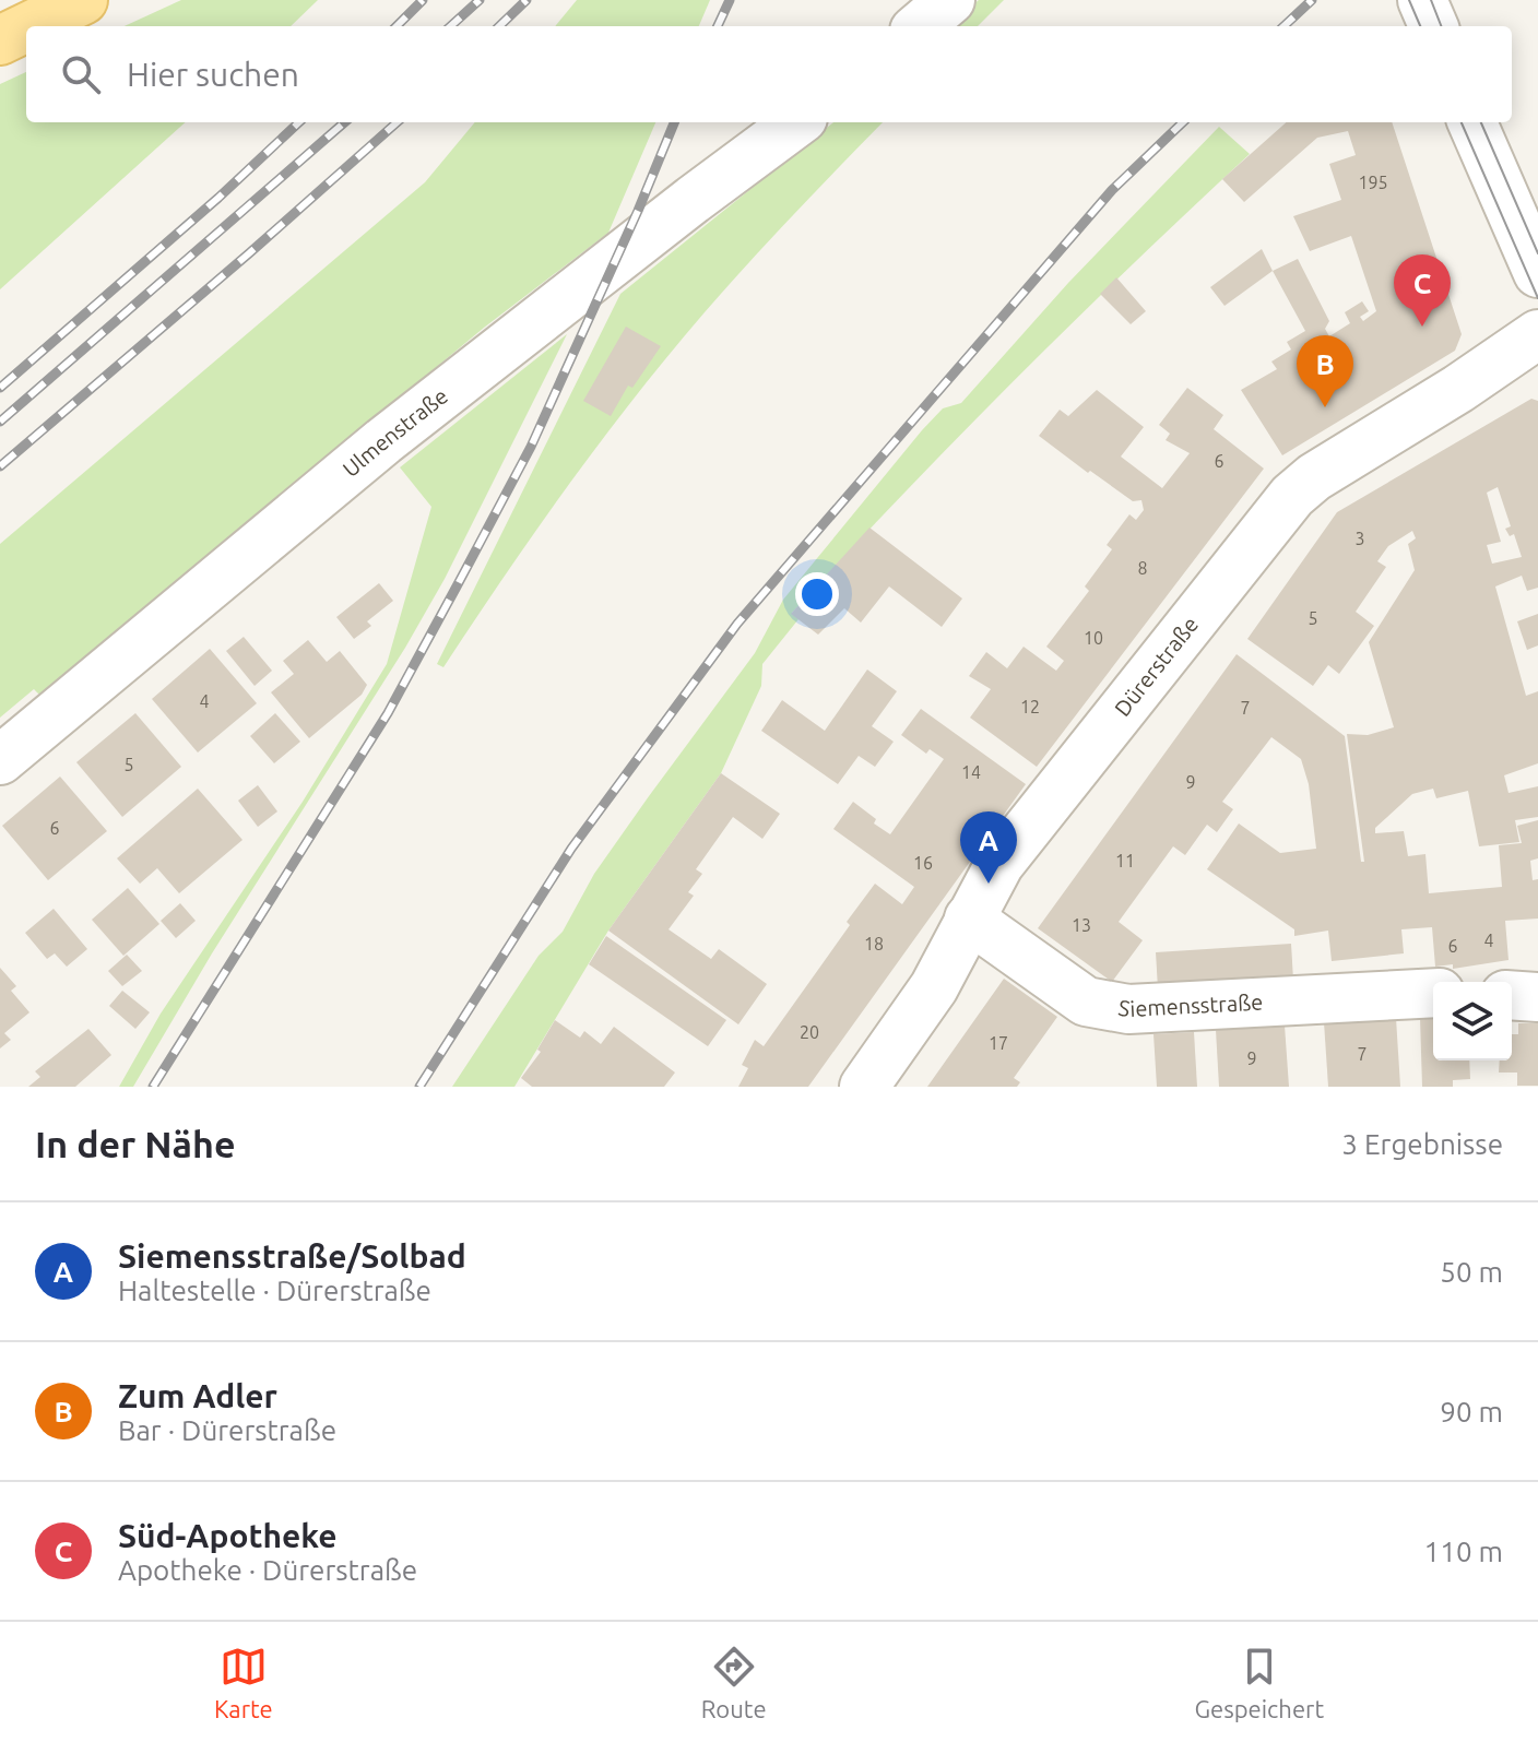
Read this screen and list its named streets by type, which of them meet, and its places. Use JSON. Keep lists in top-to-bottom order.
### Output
{
  "streets": {
    "street": ["Ulmenstraße", "Dürerstraße", "Siemensstraße"]
  },
  "crossings": [
    ["Dürerstraße", "Siemensstraße"]
  ],
  "house_numbers": [
    "195",
    "6",
    "3",
    "8",
    "5",
    "10",
    "4",
    "12",
    "7",
    "5",
    "14",
    "9",
    "6",
    "11",
    "16",
    "13",
    "4",
    "18",
    "6",
    "20",
    "17",
    "7",
    "9"
  ],
  "page": {
    "search": "Hier suchen",
    "pins": ["C", "B", "A"],
    "heading": ["In der Nähe", "3 Ergebnisse"],
    "list": [
      {
        "mark": "A",
        "name": "Siemensstraße/Solbad",
        "note": "Haltestelle · Dürerstraße",
        "value": "50 m"
      },
      {
        "mark": "B",
        "name": "Zum Adler",
        "note": "Bar · Dürerstraße",
        "value": "90 m"
      },
      {
        "mark": "C",
        "name": "Süd-Apotheke",
        "note": "Apotheke · Dürerstraße",
        "value": "110 m"
      }
    ],
    "nav": ["Karte", "Route", "Gespeichert"]
  }
}
